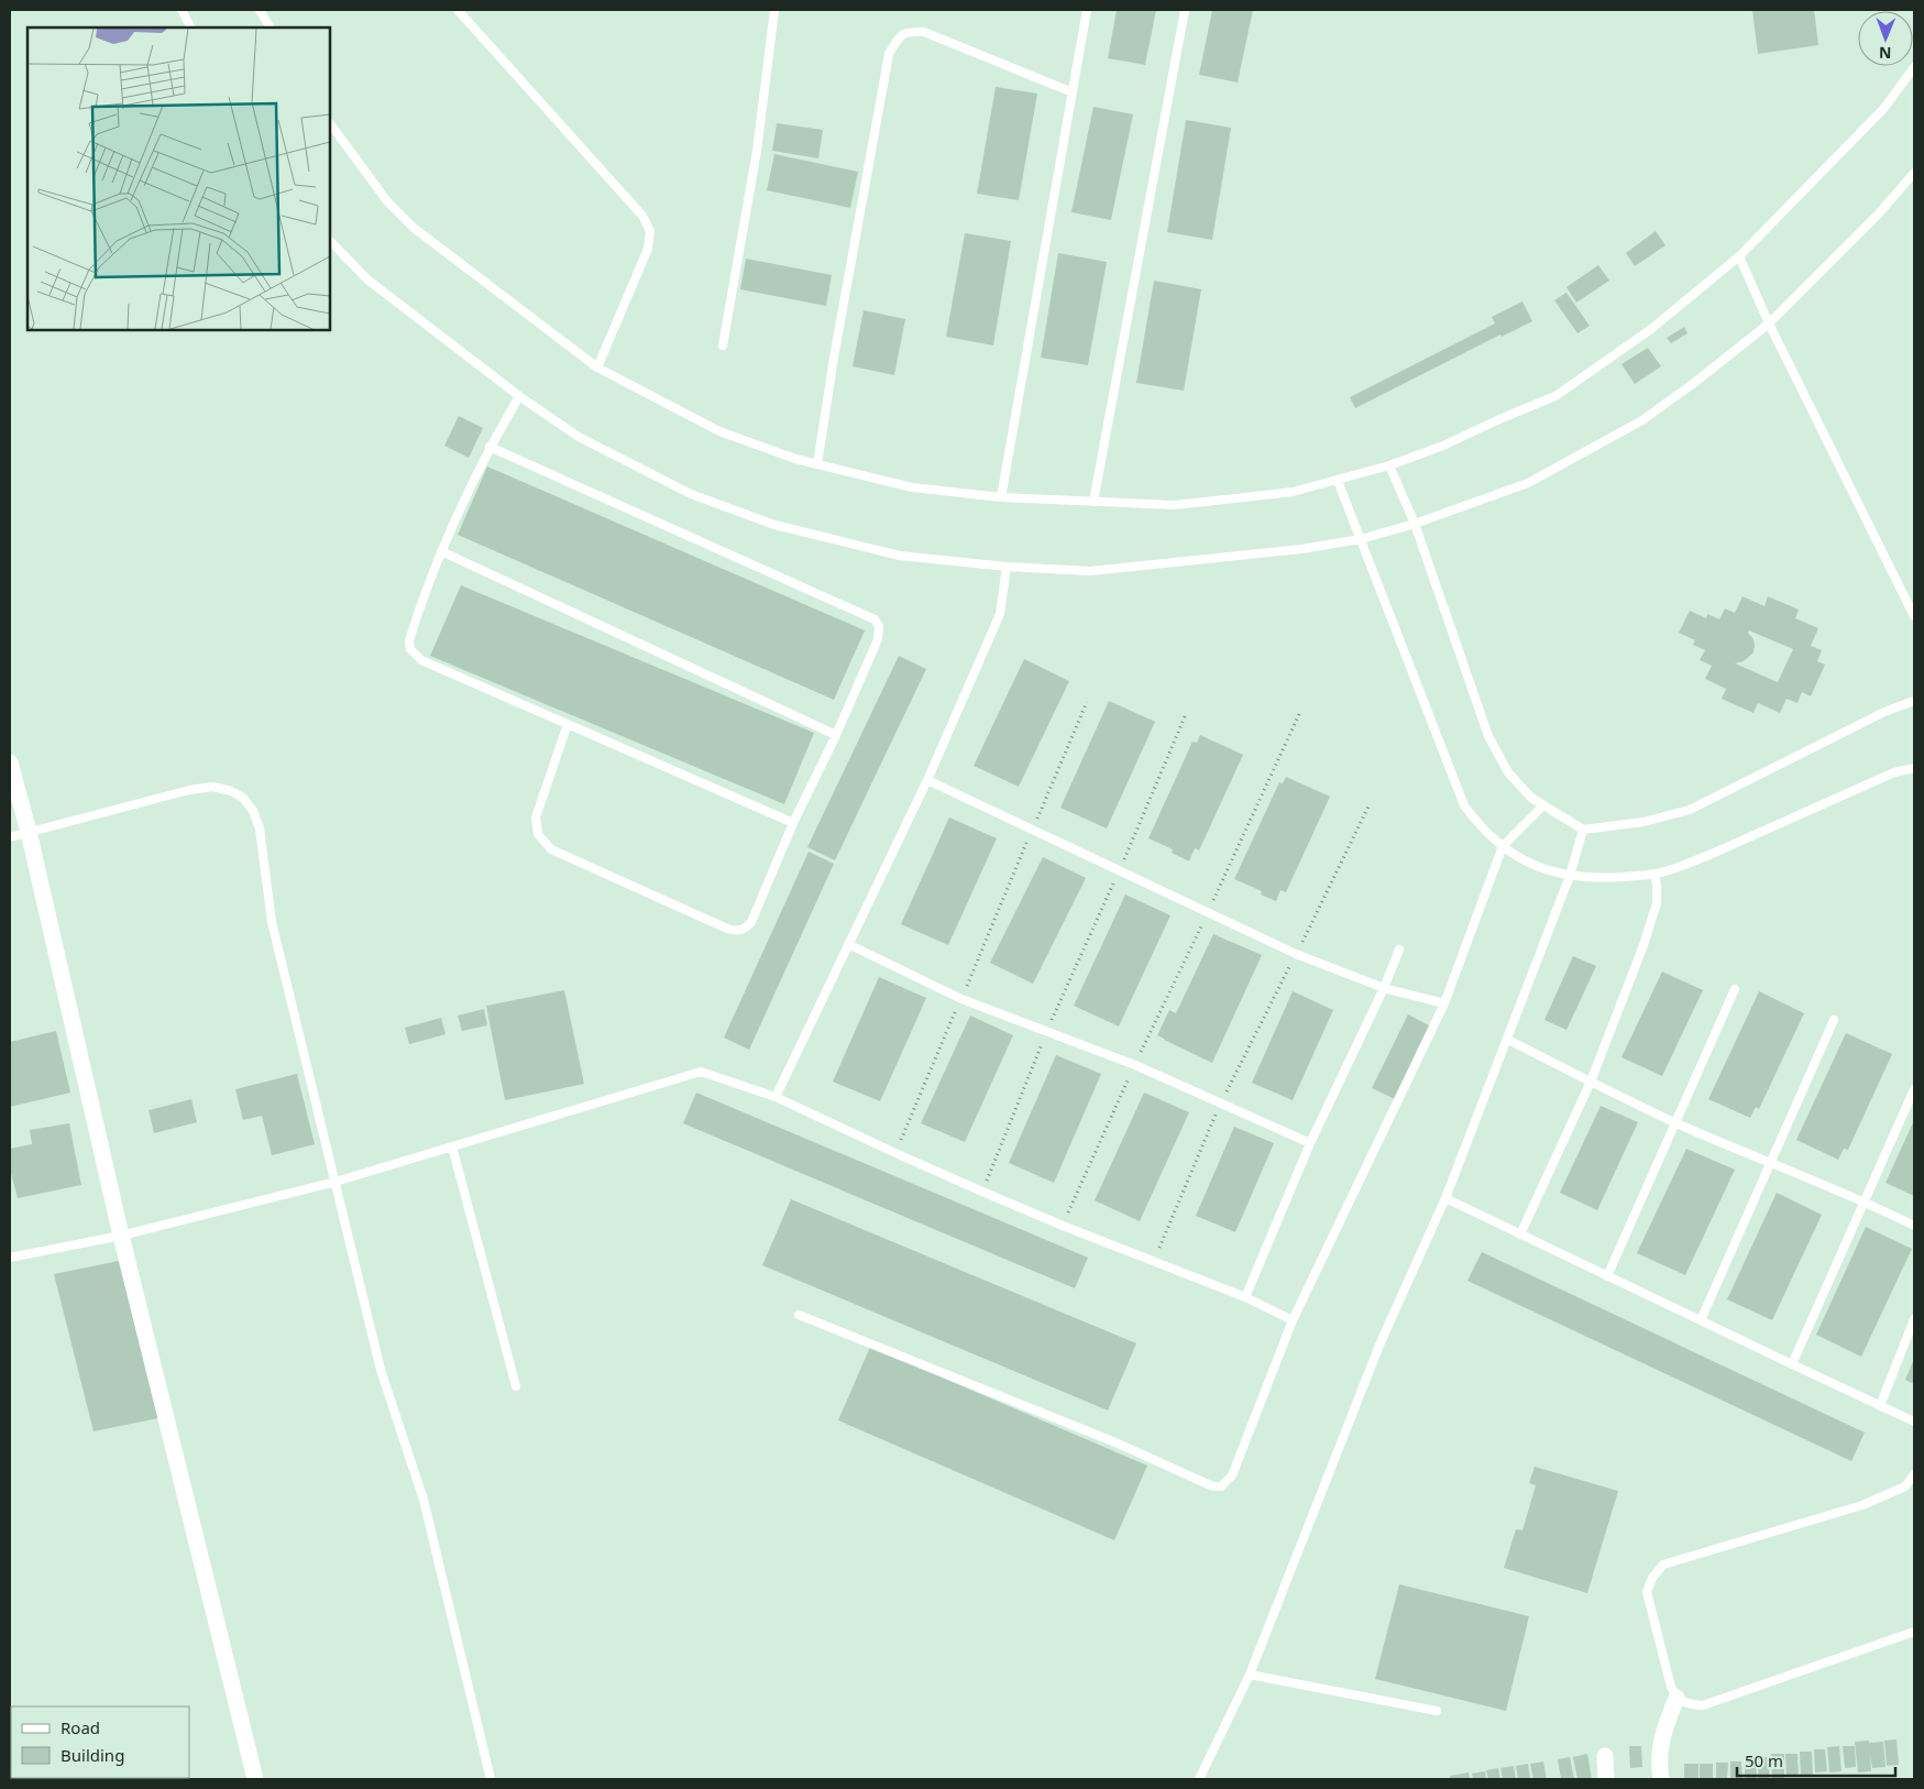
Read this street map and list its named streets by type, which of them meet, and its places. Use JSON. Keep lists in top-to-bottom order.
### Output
{
  "legend": ["Road", "Building"],
  "scale_bar": "50 m",
  "north": "bottom"
}
